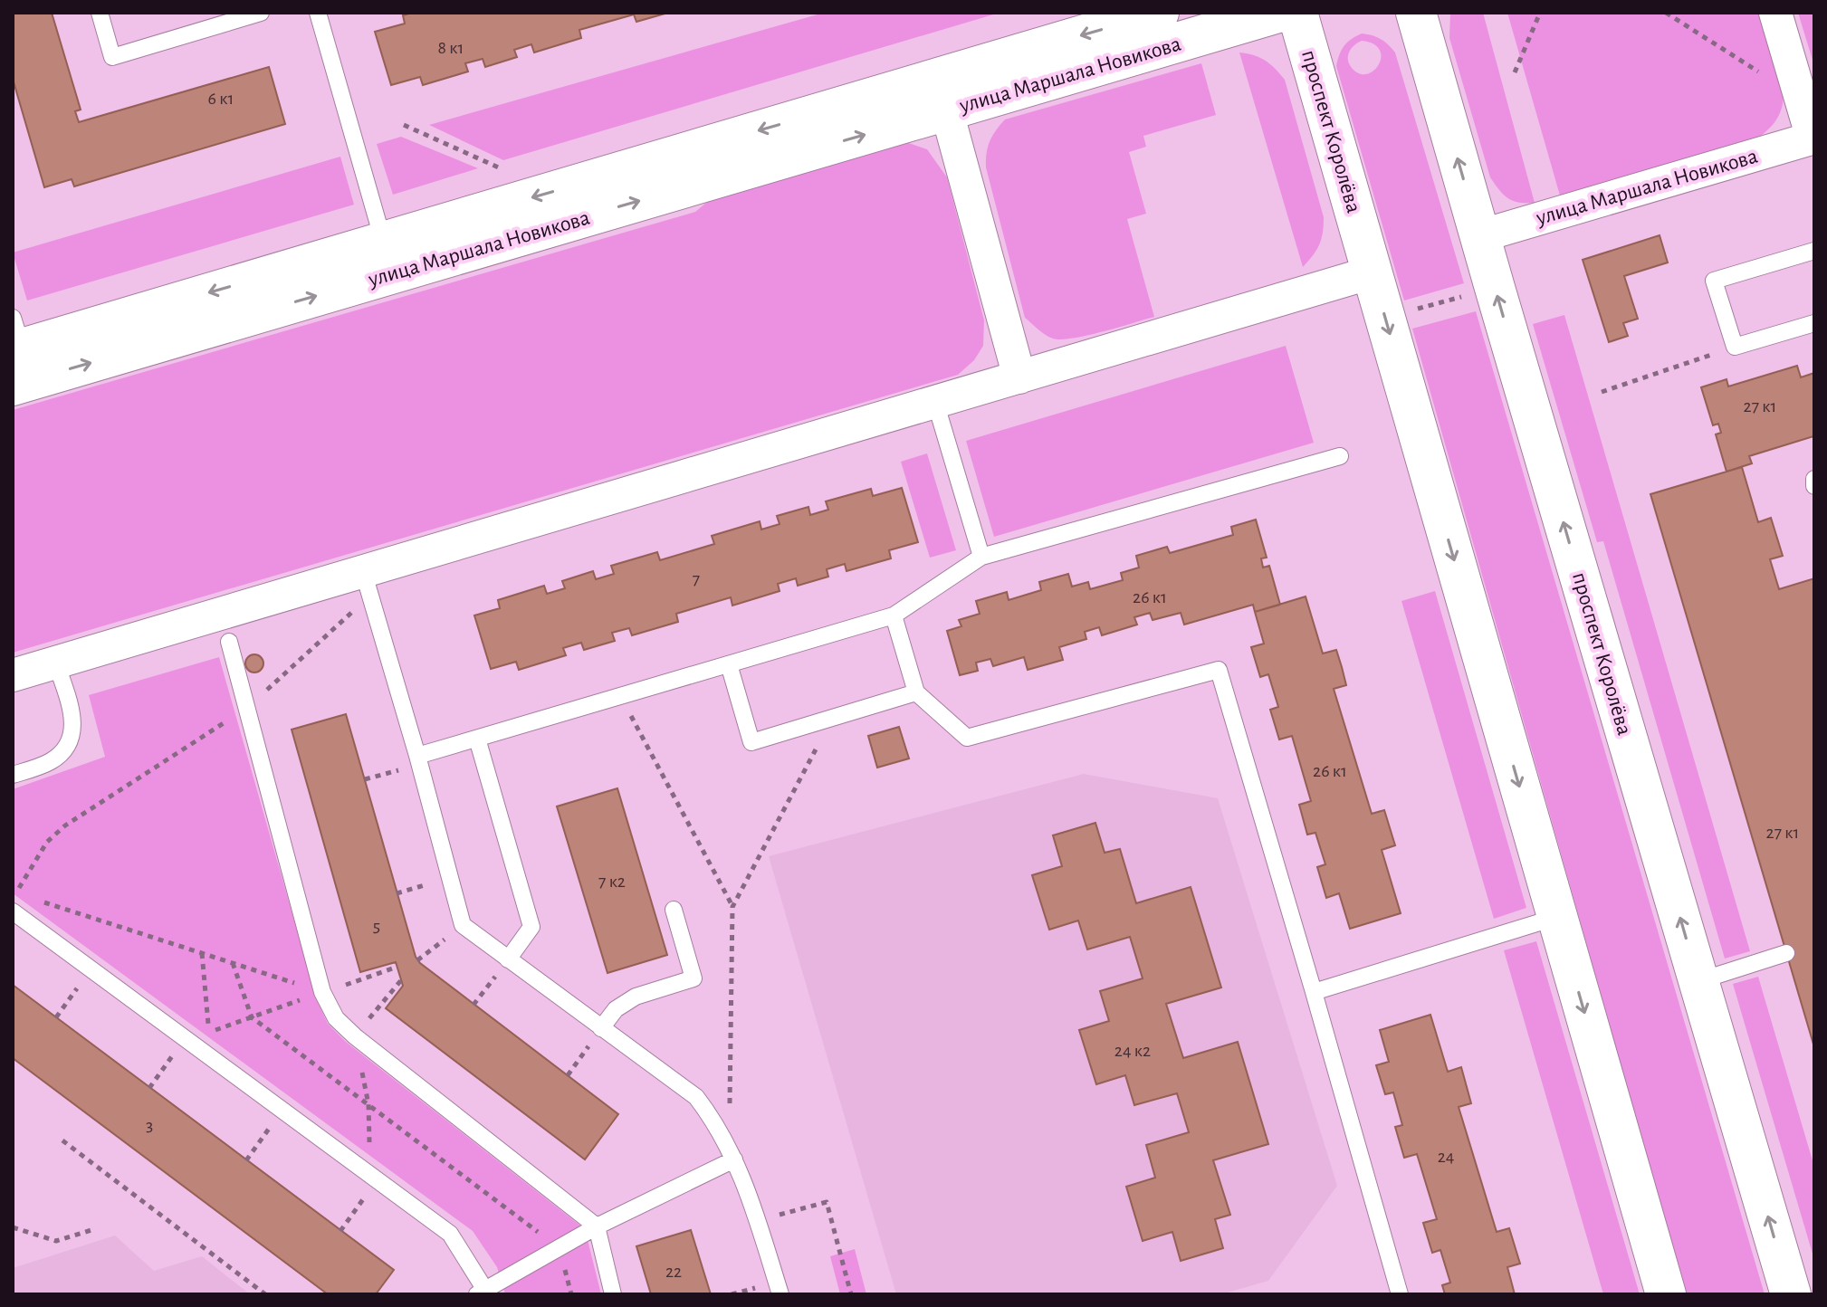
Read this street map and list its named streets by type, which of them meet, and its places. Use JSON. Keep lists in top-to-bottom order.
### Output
{
  "streets": {
    "street": ["улица Маршала Новикова", "проспект Королёва"]
  },
  "crossings": [
    ["улица Маршала Новикова", "проспект Королёва"]
  ],
  "house_numbers": [
    "8 к1",
    "6 к1",
    "27 к1",
    "7",
    "26 к1",
    "26 к1",
    "27 к1",
    "7 к2",
    "5",
    "24 к2",
    "3",
    "24",
    "22"
  ]
}
